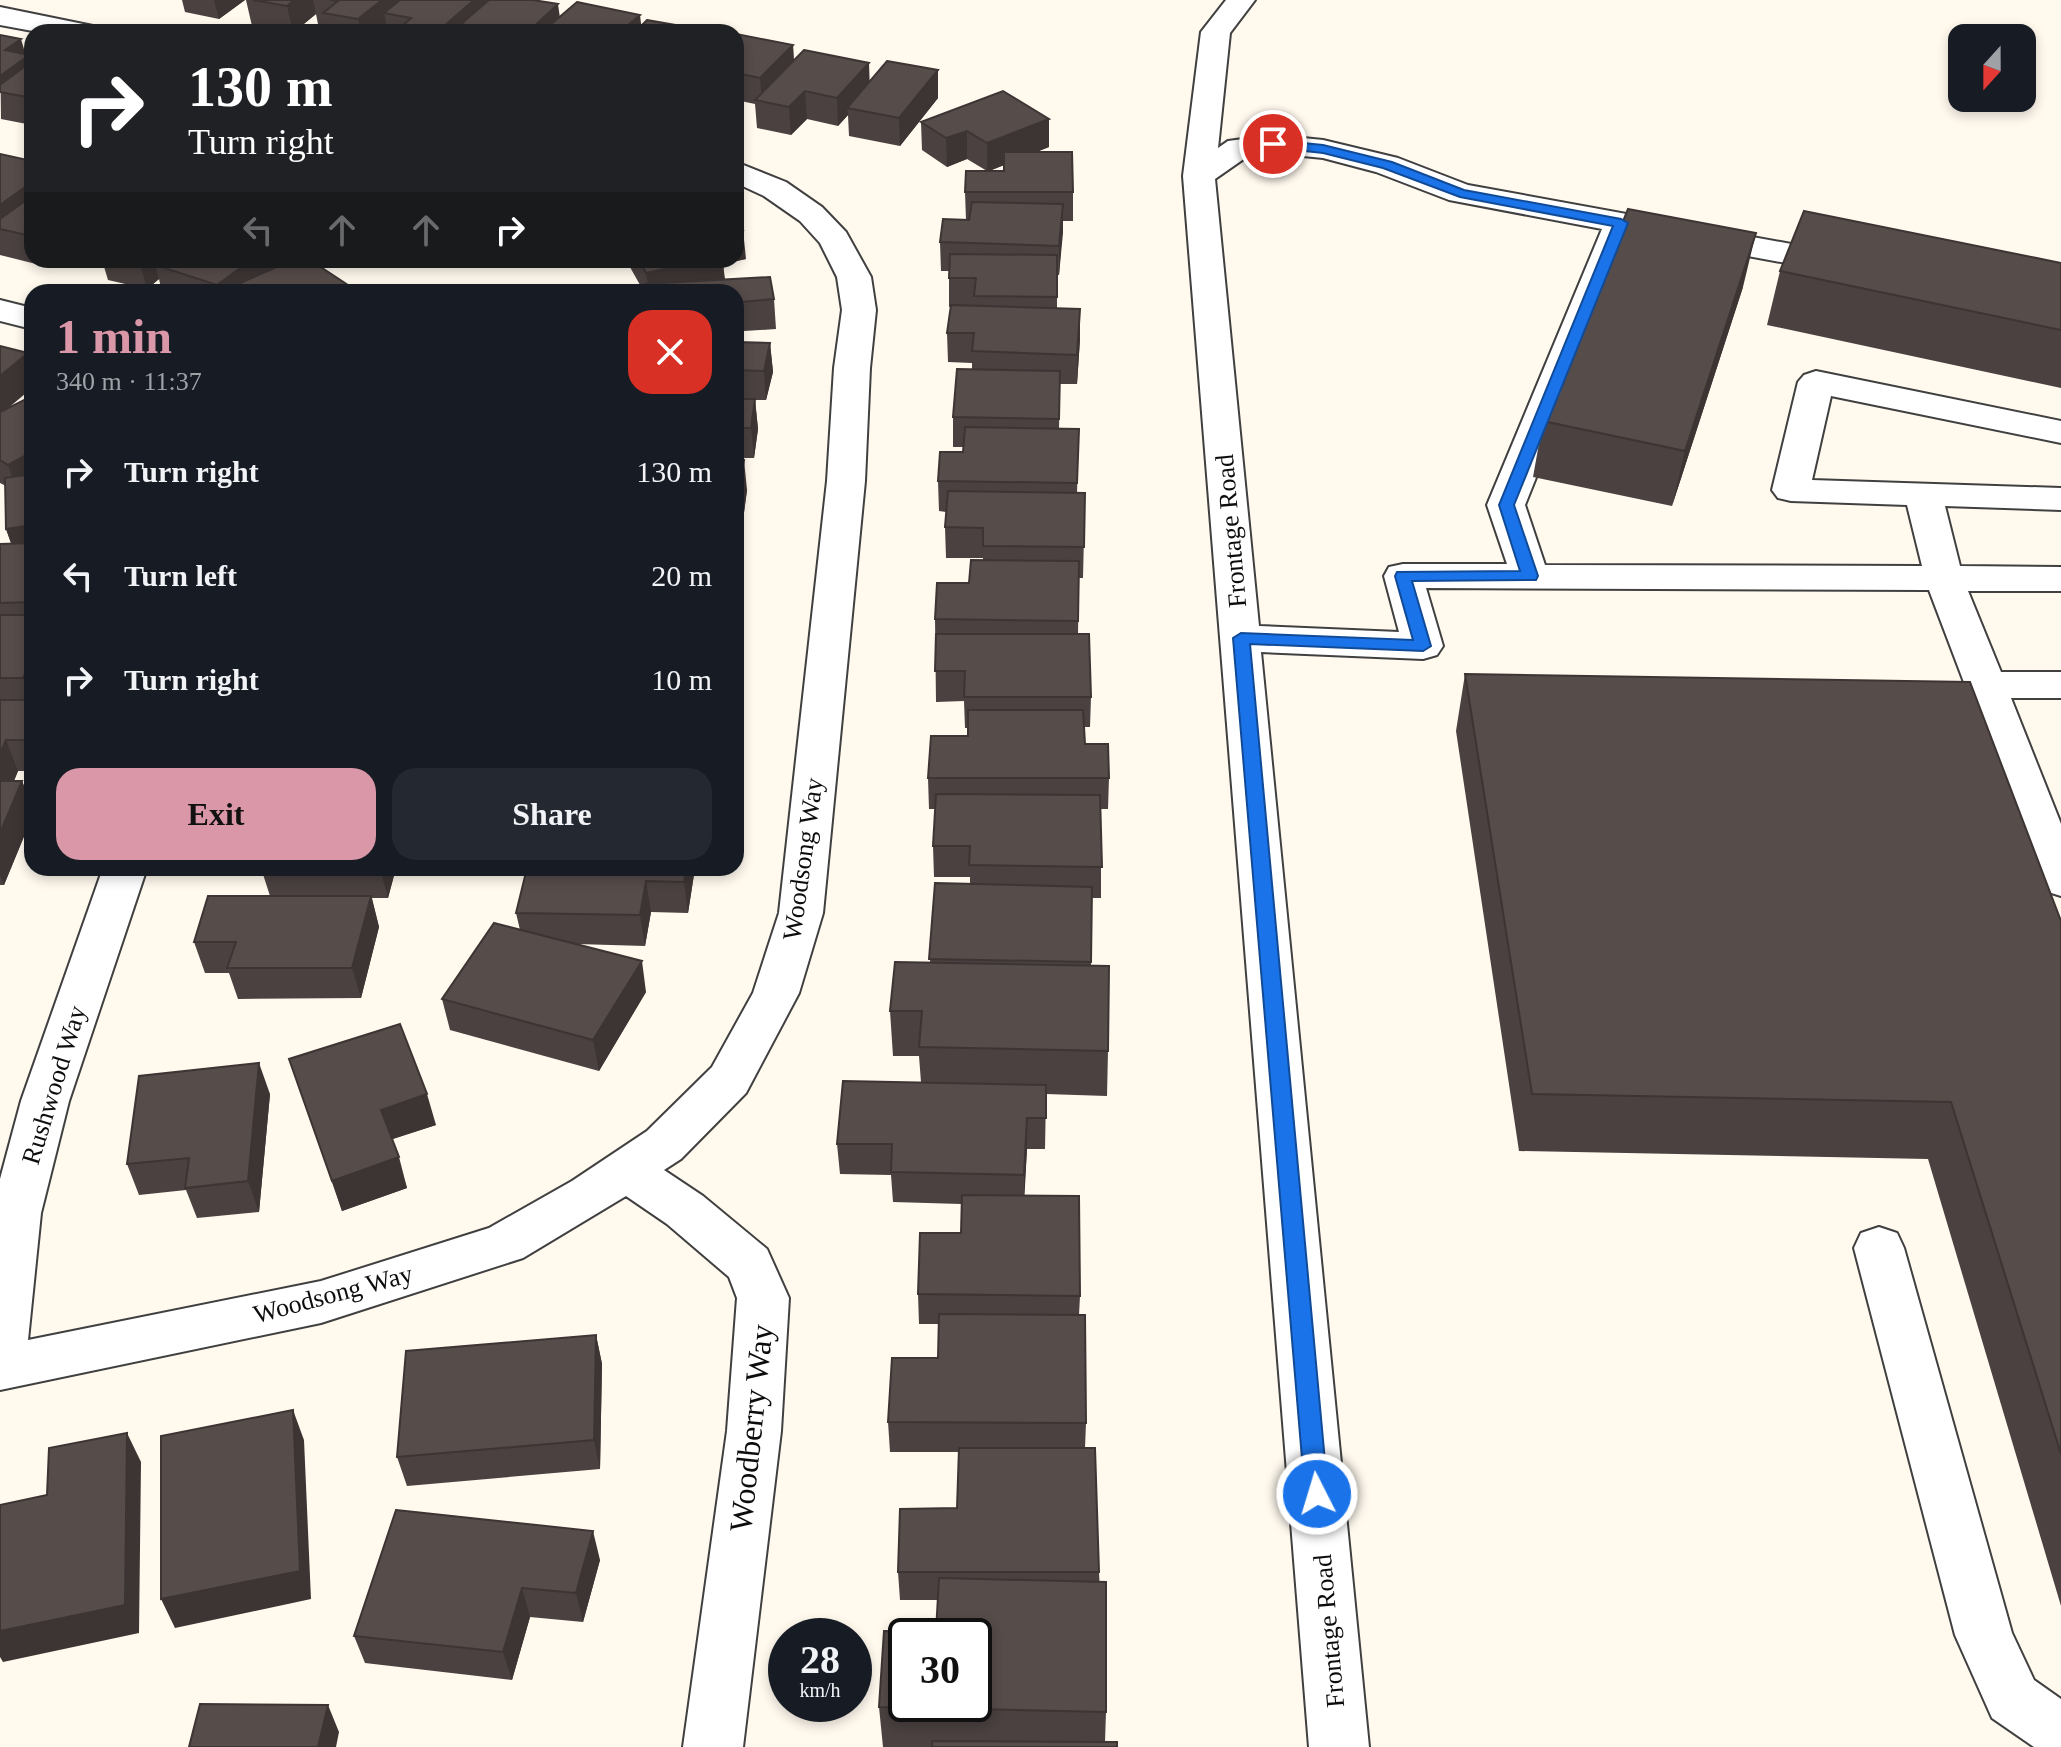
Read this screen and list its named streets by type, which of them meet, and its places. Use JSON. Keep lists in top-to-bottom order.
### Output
{
  "streets": {
    "street": [
      "Frontage Road",
      "Woodsong Way",
      "Rushwood Way",
      "Woodberry Way"
    ]
  },
  "crossings": [
    ["Woodsong Way", "Woodberry Way"]
  ],
  "north": "bottom",
  "page": {
    "turn": ["130 m", "Turn right"],
    "heading": ["1 min", "340 m · 11:37"],
    "list": [
      {
        "name": "Turn right",
        "value": "130 m"
      },
      {
        "name": "Turn left",
        "value": "20 m"
      },
      {
        "name": "Turn right",
        "value": "10 m"
      }
    ],
    "buttons": ["Exit", "Share"],
    "speed": "28 km/h",
    "limit": "30"
  }
}
